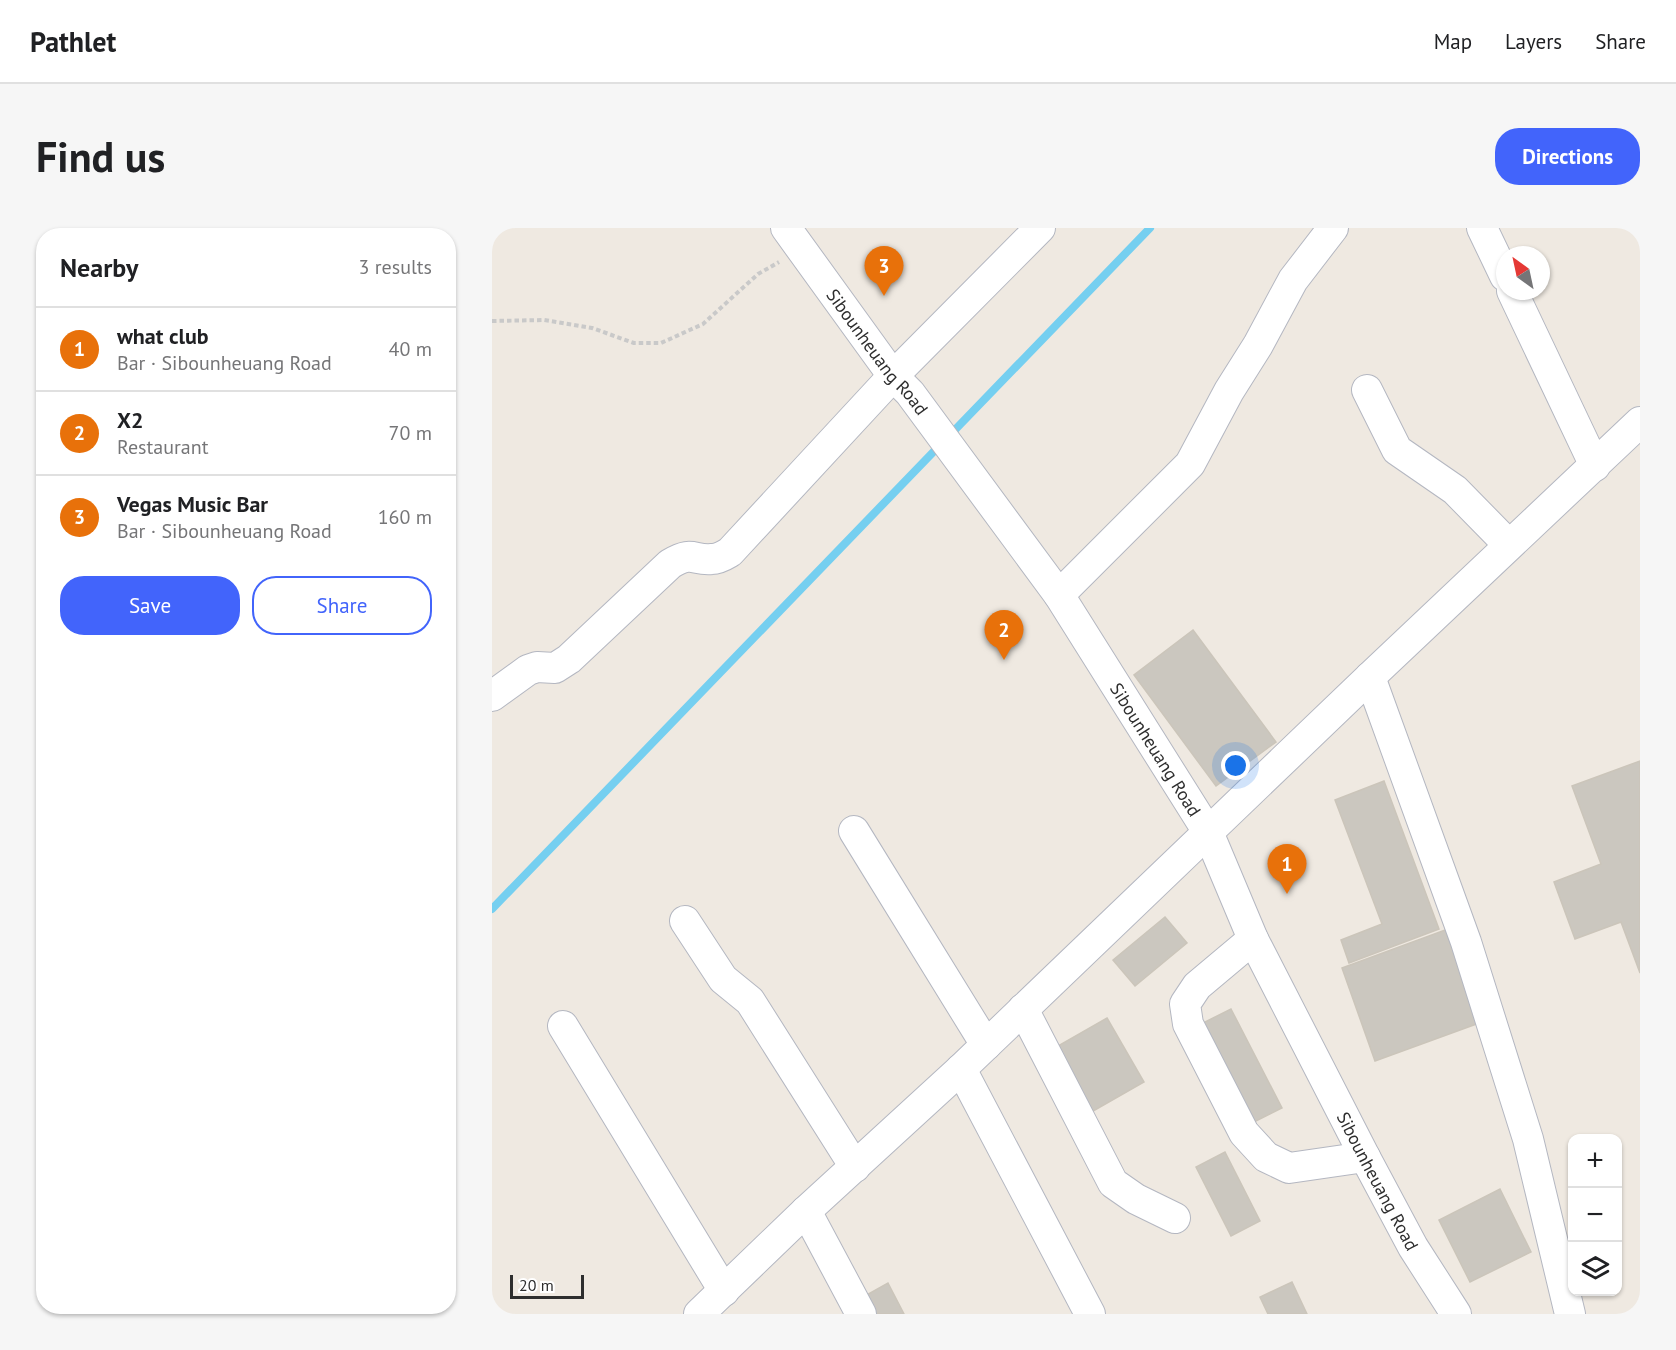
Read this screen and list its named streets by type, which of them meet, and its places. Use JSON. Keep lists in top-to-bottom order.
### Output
{
  "streets": {
    "street": ["Sibounheuang Road"]
  },
  "scale_bar": "20 m",
  "north": "top left",
  "page": {
    "header": "Pathlet",
    "nav": ["Map", "Layers", "Share"],
    "buttons": [
      "Directions",
      ["Save", "Share"]
    ],
    "title": "Find us",
    "heading": ["Nearby", "3 results"],
    "pins": ["3", "2", "1"],
    "list": [
      {
        "mark": "1",
        "name": "what club",
        "note": "Bar · Sibounheuang Road",
        "value": "40 m"
      },
      {
        "mark": "2",
        "name": "X2",
        "note": "Restaurant",
        "value": "70 m"
      },
      {
        "mark": "3",
        "name": "Vegas Music Bar",
        "note": "Bar · Sibounheuang Road",
        "value": "160 m"
      }
    ],
    "map_buttons": ["+", "−"],
    "scale": "20 m"
  }
}
